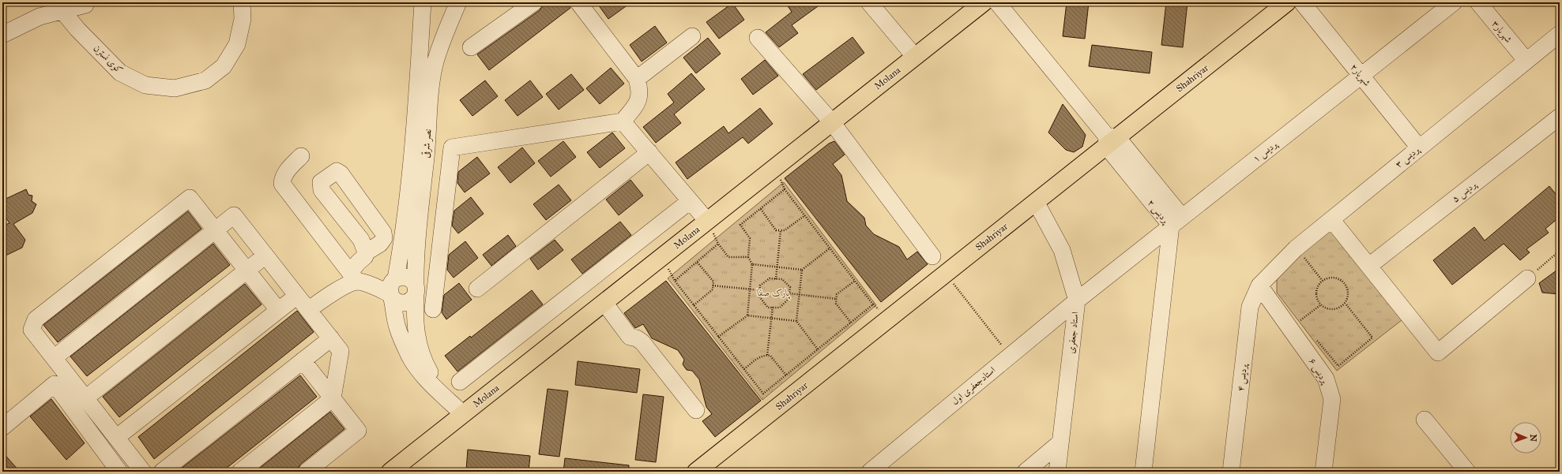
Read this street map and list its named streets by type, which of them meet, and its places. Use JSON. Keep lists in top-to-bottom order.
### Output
{
  "streets": {
    "main road": ["Molana", "Shahriyar"],
    "street": [
      "شهریار۳",
      "کوی نسترن",
      "شهریار۲",
      "نصر شرقی",
      "پردیس ۱",
      "پردیس ۳",
      "پردیس ۵",
      "پردیس ۲",
      "استاد جعفری",
      "پردیس ۶",
      "پردیس ۴",
      "استادجعفری اول"
    ]
  },
  "crossings": [
    ["شهریار۳", "پردیس ۳"],
    ["شهریار۲", "پردیس ۱"],
    ["شهریار۲", "پردیس ۳"],
    ["Molana", "نصر شرقی"],
    ["Shahriyar", "پردیس ۲"],
    ["Shahriyar", "استاد جعفری"],
    ["پردیس ۱", "پردیس ۲"],
    ["پردیس ۱", "استاد جعفری"],
    ["پردیس ۱", "استادجعفری اول"],
    ["پردیس ۳", "پردیس ۶"],
    ["پردیس ۳", "پردیس ۴"],
    ["استاد جعفری", "استادجعفری اول"],
    ["پردیس ۶", "پردیس ۴"]
  ],
  "parks": ["پارک صفا"],
  "north": "right"
}
